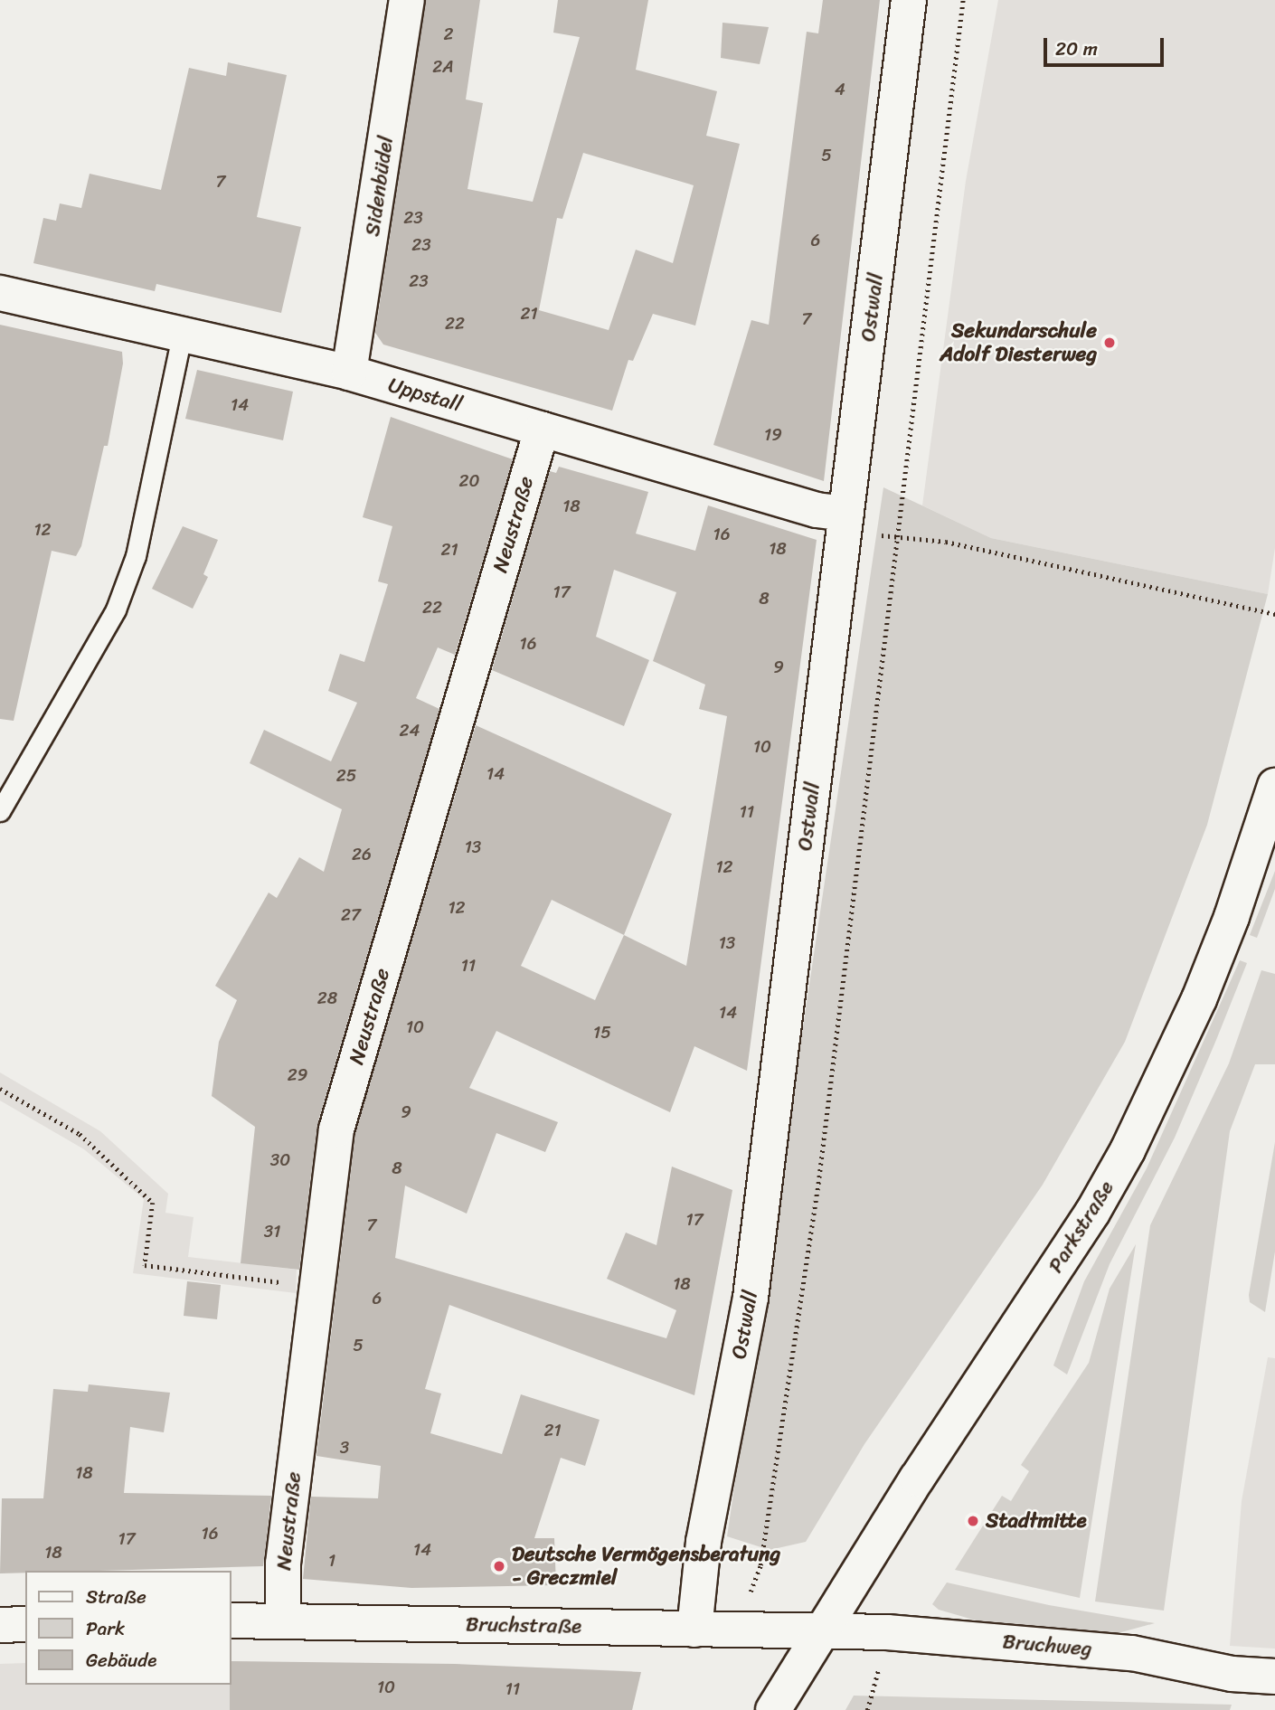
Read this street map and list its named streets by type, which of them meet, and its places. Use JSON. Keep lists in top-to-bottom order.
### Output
{
  "streets": {
    "street": [
      "Sidenbüdel",
      "Ostwall",
      "Uppstall",
      "Neustraße",
      "Parkstraße",
      "Bruchstraße",
      "Bruchweg"
    ]
  },
  "crossings": [
    ["Sidenbüdel", "Uppstall"],
    ["Ostwall", "Uppstall"],
    ["Ostwall", "Bruchstraße"],
    ["Uppstall", "Neustraße"],
    ["Neustraße", "Bruchstraße"],
    ["Parkstraße", "Bruchstraße"],
    ["Parkstraße", "Bruchweg"],
    ["Bruchstraße", "Bruchweg"]
  ],
  "places": ["Sekundarschule Adolf Diesterweg", "Stadtmitte", "Deutsche Vermögensberatung - Greczmiel"],
  "house_numbers": [
    "2",
    "2A",
    "4",
    "5",
    "7",
    "23",
    "6",
    "23",
    "23",
    "21",
    "7",
    "22",
    "14",
    "19",
    "20",
    "18",
    "12",
    "16",
    "18",
    "21",
    "17",
    "8",
    "22",
    "16",
    "9",
    "24",
    "10",
    "14",
    "25",
    "11",
    "13",
    "26",
    "12",
    "12",
    "27",
    "13",
    "11",
    "28",
    "14",
    "10",
    "15",
    "29",
    "9",
    "30",
    "8",
    "17",
    "7",
    "31",
    "18",
    "6",
    "5",
    "21",
    "3",
    "18",
    "16",
    "17",
    "14",
    "18",
    "1",
    "10",
    "11"
  ],
  "legend": ["Straße", "Park", "Gebäude"],
  "scale_bar": "20 m"
}
